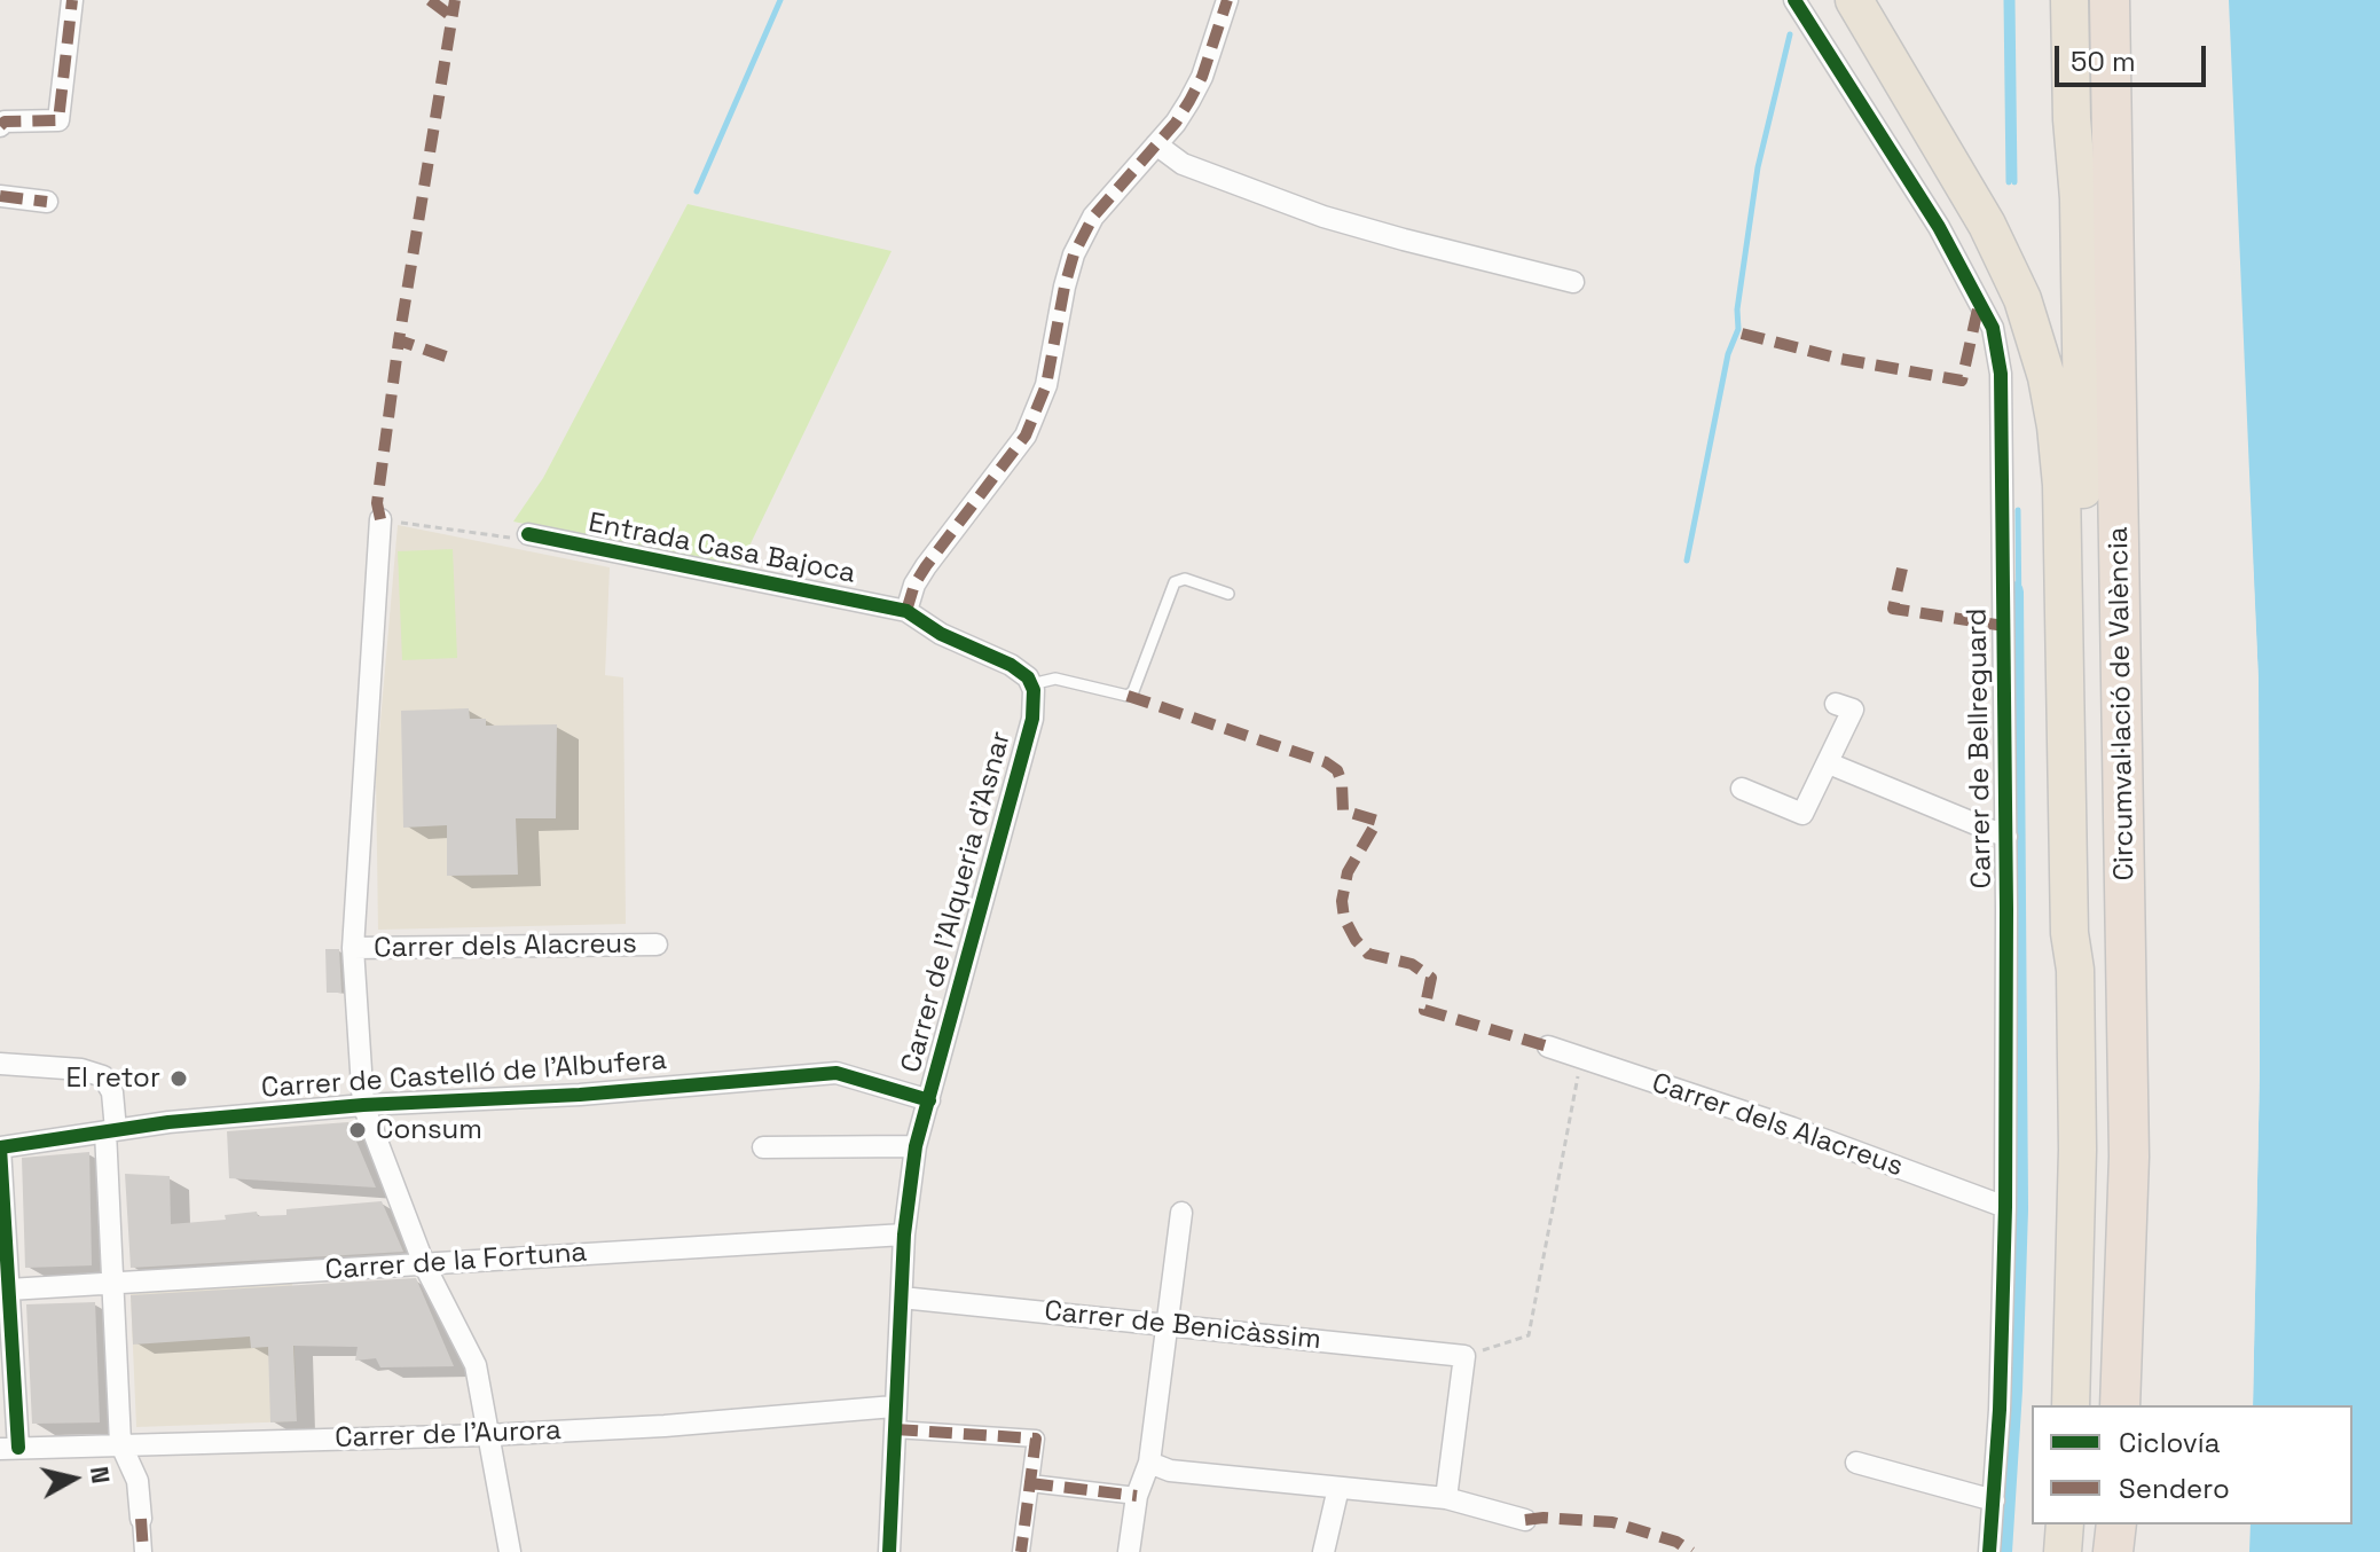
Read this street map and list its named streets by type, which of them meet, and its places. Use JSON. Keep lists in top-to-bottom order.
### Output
{
  "streets": {
    "highway": ["Circumval·lació de València"],
    "street": [
      "Entrada Casa Bajoca",
      "Carrer de Bellreguard",
      "Carrer de l'Alqueria d'Asnar",
      "Carrer dels Alacreus",
      "Carrer de Castelló de l'Albufera",
      "Carrer de la Fortuna",
      "Carrer de Benicàssim",
      "Carrer de l'Aurora"
    ]
  },
  "crossings": [
    ["Carrer de Bellreguard", "Carrer dels Alacreus"],
    ["Carrer de l'Alqueria d'Asnar", "Carrer de Castelló de l'Albufera"],
    ["Carrer de l'Alqueria d'Asnar", "Carrer de la Fortuna"],
    ["Carrer de l'Alqueria d'Asnar", "Carrer de Benicàssim"],
    ["Carrer de l'Alqueria d'Asnar", "Carrer de l'Aurora"]
  ],
  "places": ["El retor", "Consum"],
  "legend": ["Ciclovía", "Sendero"],
  "scale_bar": "50 m",
  "north": "right"
}
